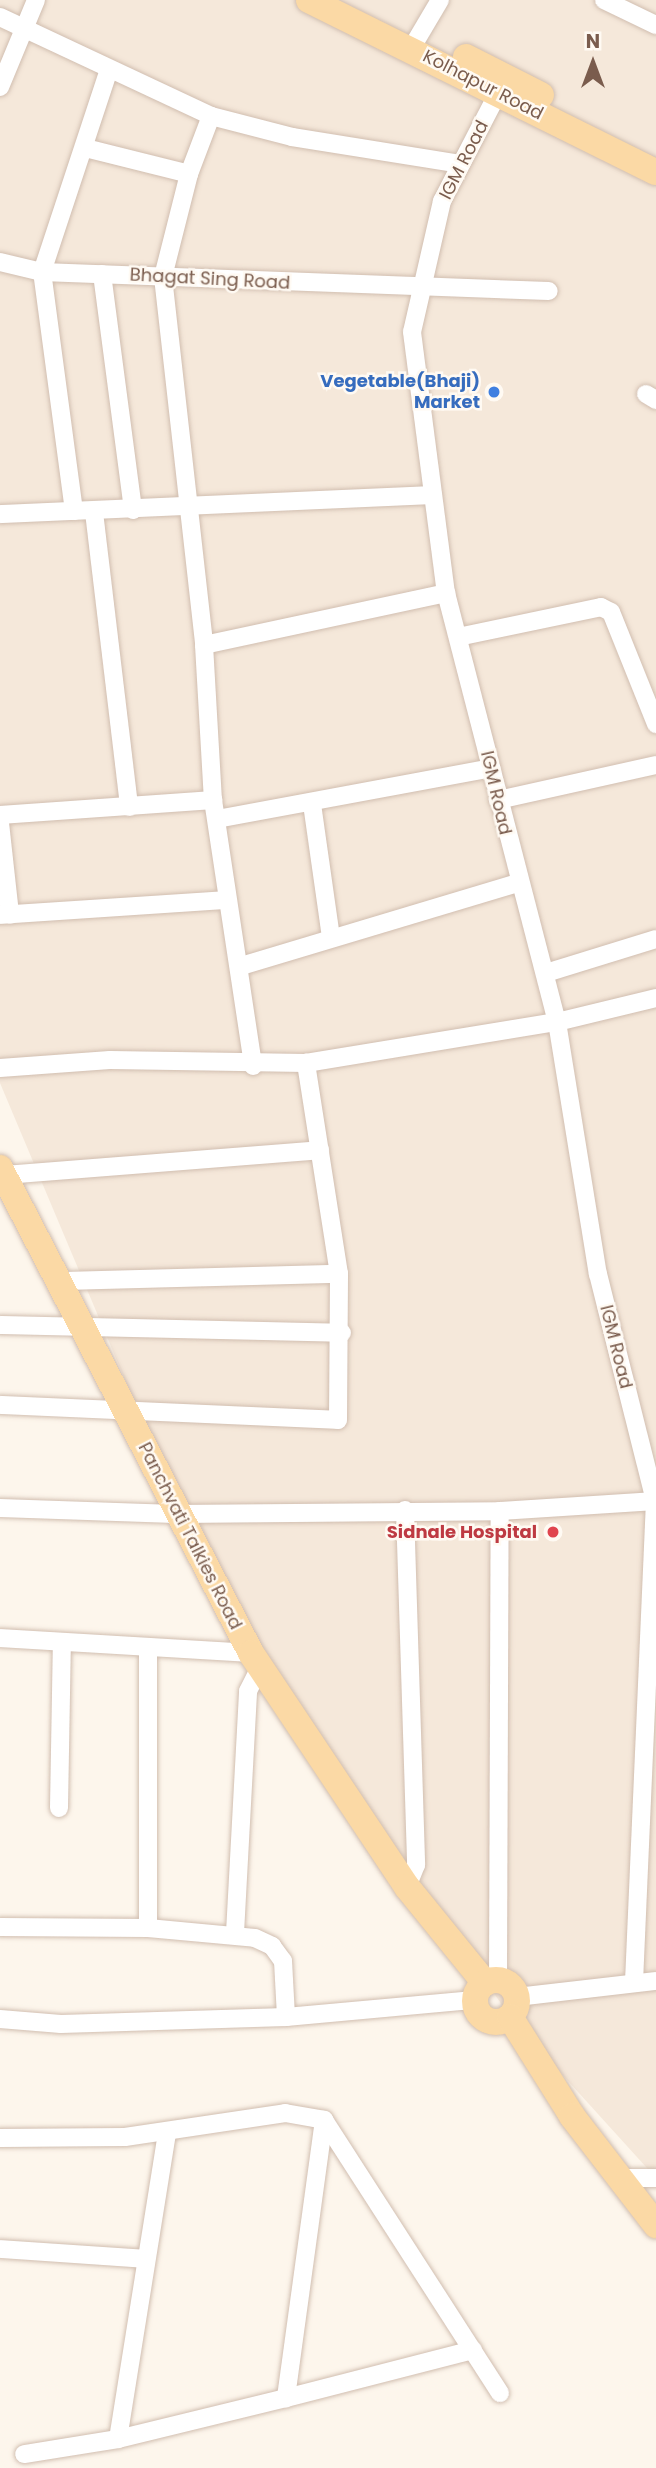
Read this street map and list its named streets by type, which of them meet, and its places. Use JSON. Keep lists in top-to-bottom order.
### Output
{
  "streets": {
    "main road": ["Kolhapur Road", "Panchvati Talkies Road"],
    "street": ["IGM Road", "Bhagat Sing Road"]
  },
  "crossings": [
    ["Kolhapur Road", "IGM Road"],
    ["IGM Road", "Bhagat Sing Road"]
  ],
  "places": ["Vegetable(Bhaji) Market", "Sidnale Hospital"],
  "north": "top"
}
